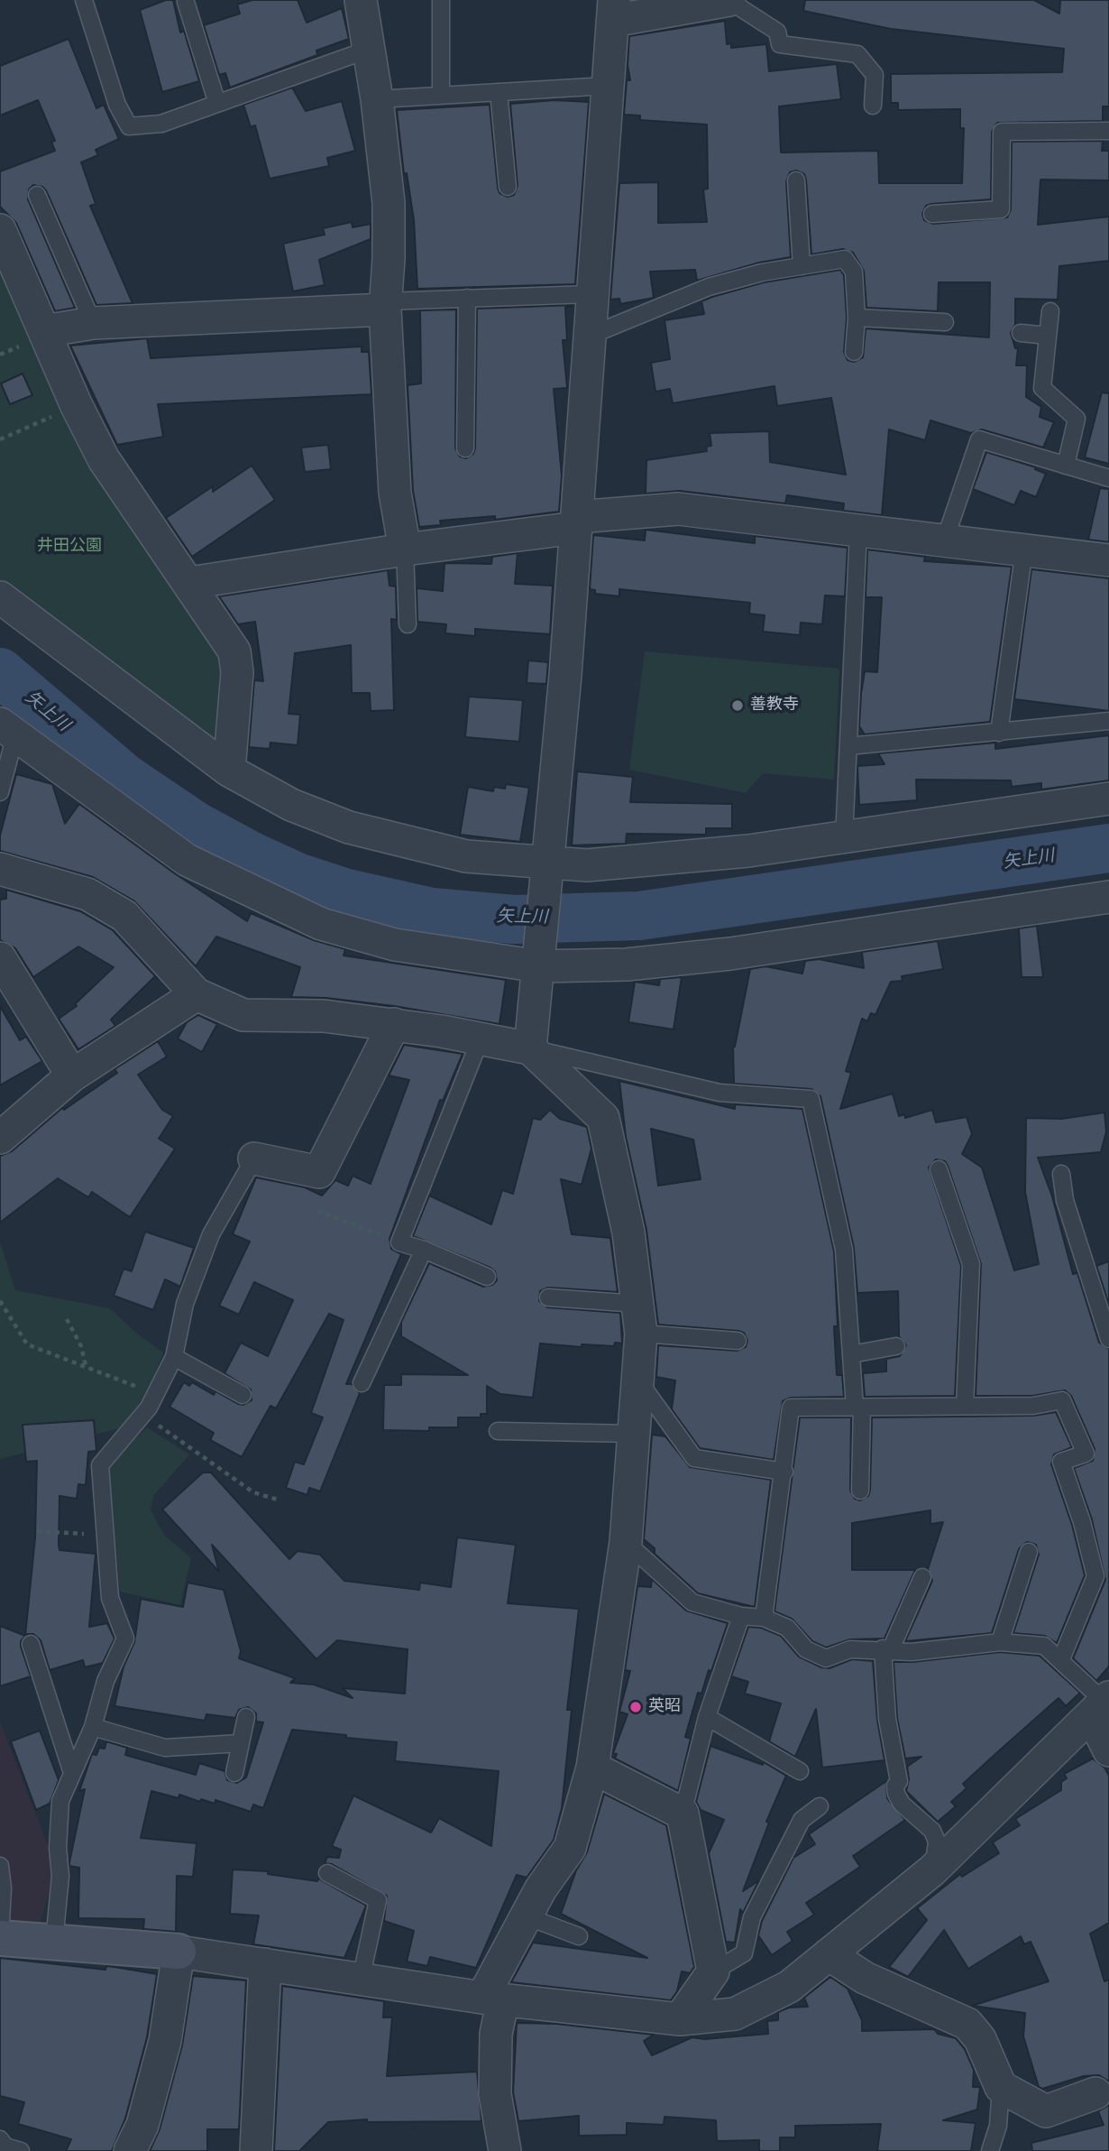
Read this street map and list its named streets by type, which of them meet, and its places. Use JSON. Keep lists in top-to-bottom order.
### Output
{
  "water": ["矢上川"],
  "parks": ["井田公園"],
  "places": ["善教寺", "英昭"]
}
